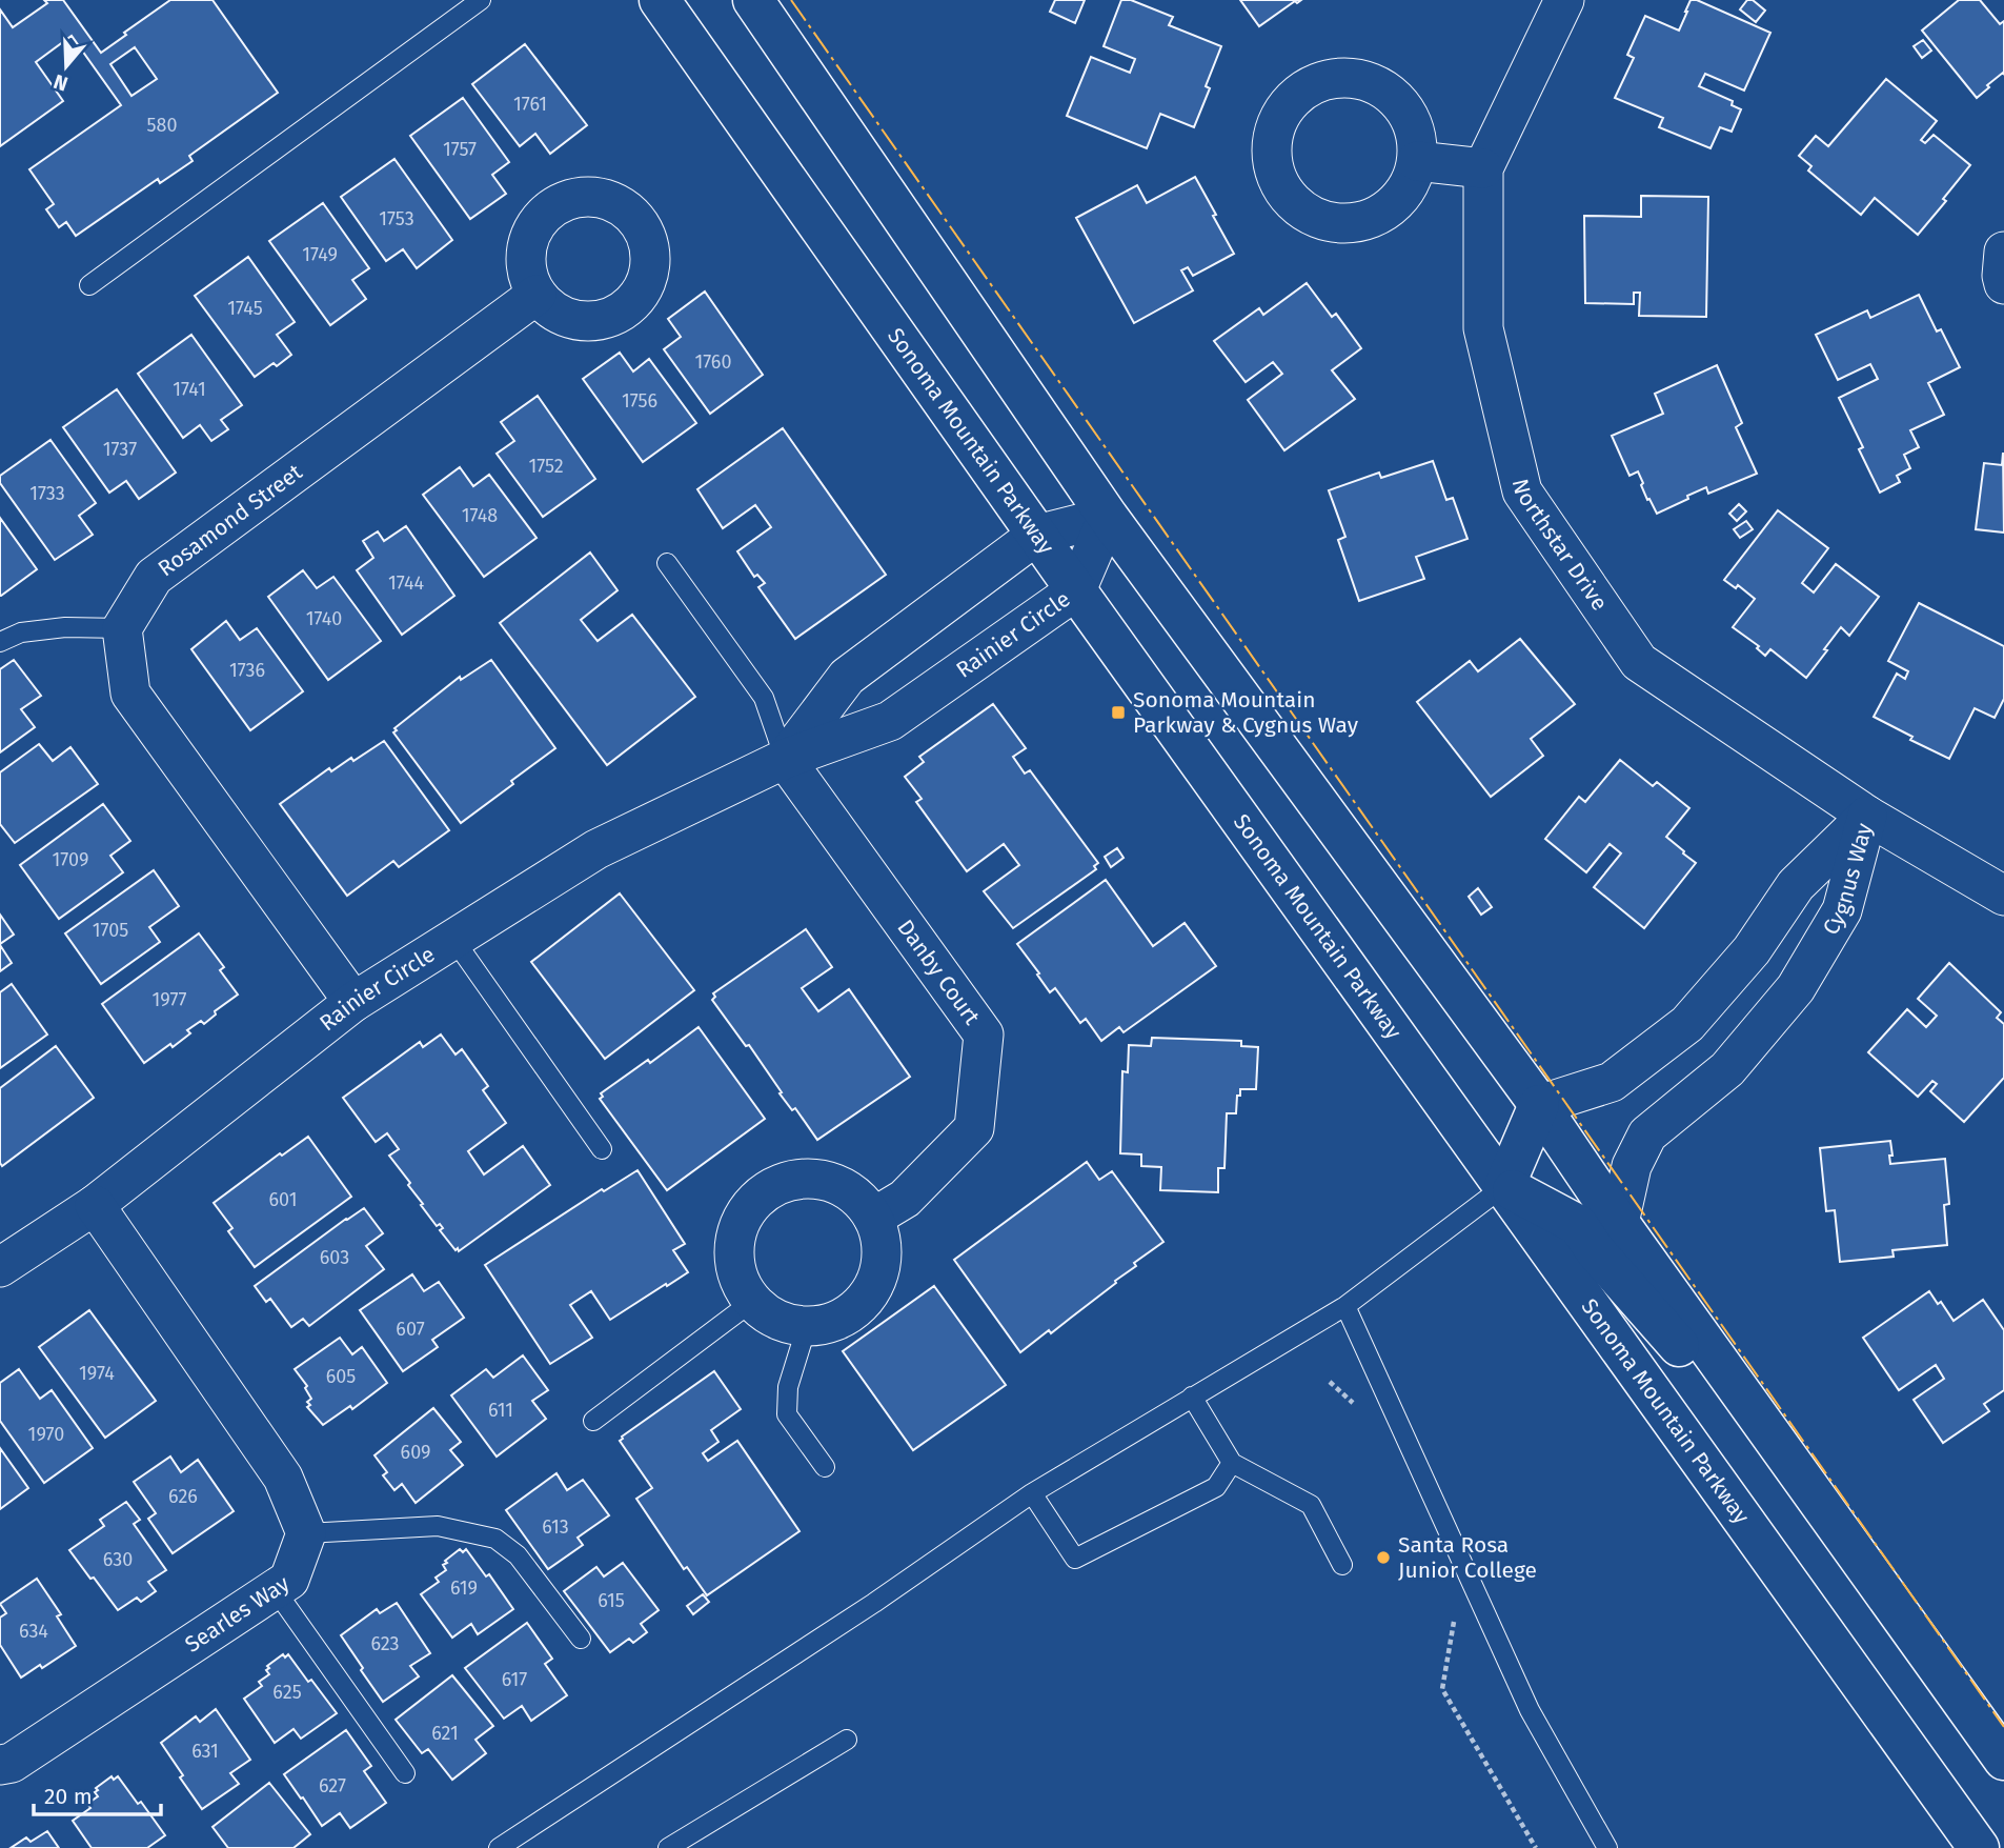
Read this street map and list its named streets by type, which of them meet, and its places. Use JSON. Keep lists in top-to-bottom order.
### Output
{
  "streets": {
    "main road": ["Sonoma Mountain Parkway"],
    "street": [
      "Rosamond Street",
      "Northstar Drive",
      "Rainier Circle",
      "Cygnus Way",
      "Danby Court",
      "Searles Way"
    ]
  },
  "crossings": [
    ["Sonoma Mountain Parkway", "Rainier Circle"],
    ["Northstar Drive", "Cygnus Way"],
    ["Rainier Circle", "Danby Court"]
  ],
  "places": {
    "transit": ["Sonoma Mountain Parkway & Cygnus Way"],
    "other": ["Santa Rosa Junior College"]
  },
  "house_numbers": [
    "1761",
    "580",
    "1757",
    "1753",
    "1749",
    "1745",
    "1760",
    "1741",
    "1756",
    "1737",
    "1752",
    "1733",
    "1748",
    "1744",
    "1740",
    "1736",
    "1709",
    "1705",
    "1977",
    "601",
    "603",
    "607",
    "1974",
    "605",
    "611",
    "1970",
    "609",
    "626",
    "613",
    "630",
    "619",
    "615",
    "634",
    "623",
    "617",
    "625",
    "621",
    "631",
    "627"
  ],
  "scale_bar": "20 m",
  "north": "bottom"
}
